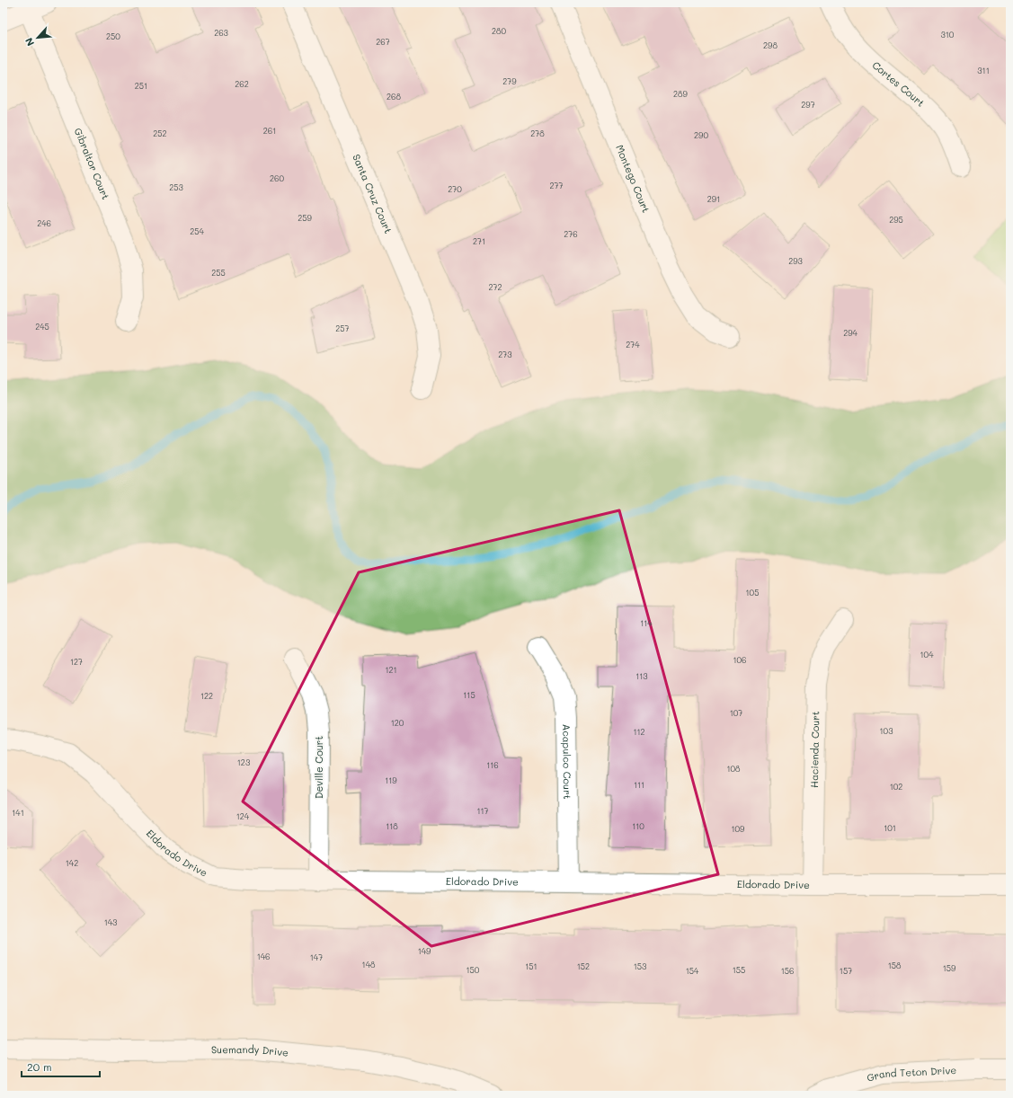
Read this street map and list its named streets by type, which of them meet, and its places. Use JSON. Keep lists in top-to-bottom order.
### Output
{
  "streets": {
    "street": [
      "Cortes Court",
      "Gibraltor Court",
      "Montego Court",
      "Santa Cruz Court",
      "Hacienda Court",
      "Acapulco Court",
      "Deville Court",
      "Eldorado Drive",
      "Suemandy Drive",
      "Grand Teton Drive"
    ]
  },
  "crossings": [
    ["Hacienda Court", "Eldorado Drive"],
    ["Acapulco Court", "Eldorado Drive"],
    ["Deville Court", "Eldorado Drive"]
  ],
  "house_numbers": [
    "280",
    "263",
    "310",
    "250",
    "267",
    "298",
    "311",
    "279",
    "262",
    "251",
    "289",
    "268",
    "297",
    "261",
    "252",
    "278",
    "290",
    "260",
    "277",
    "253",
    "270",
    "291",
    "259",
    "295",
    "246",
    "254",
    "276",
    "271",
    "293",
    "255",
    "272",
    "245",
    "257",
    "294",
    "274",
    "273",
    "105",
    "114",
    "104",
    "106",
    "127",
    "121",
    "113",
    "115",
    "122",
    "107",
    "120",
    "103",
    "112",
    "123",
    "116",
    "108",
    "119",
    "111",
    "102",
    "117",
    "141",
    "124",
    "118",
    "110",
    "101",
    "109",
    "142",
    "143",
    "149",
    "146",
    "147",
    "148",
    "158",
    "151",
    "152",
    "153",
    "159",
    "150",
    "155",
    "154",
    "156",
    "157"
  ],
  "scale_bar": "20 m",
  "north": "bottom left"
}
